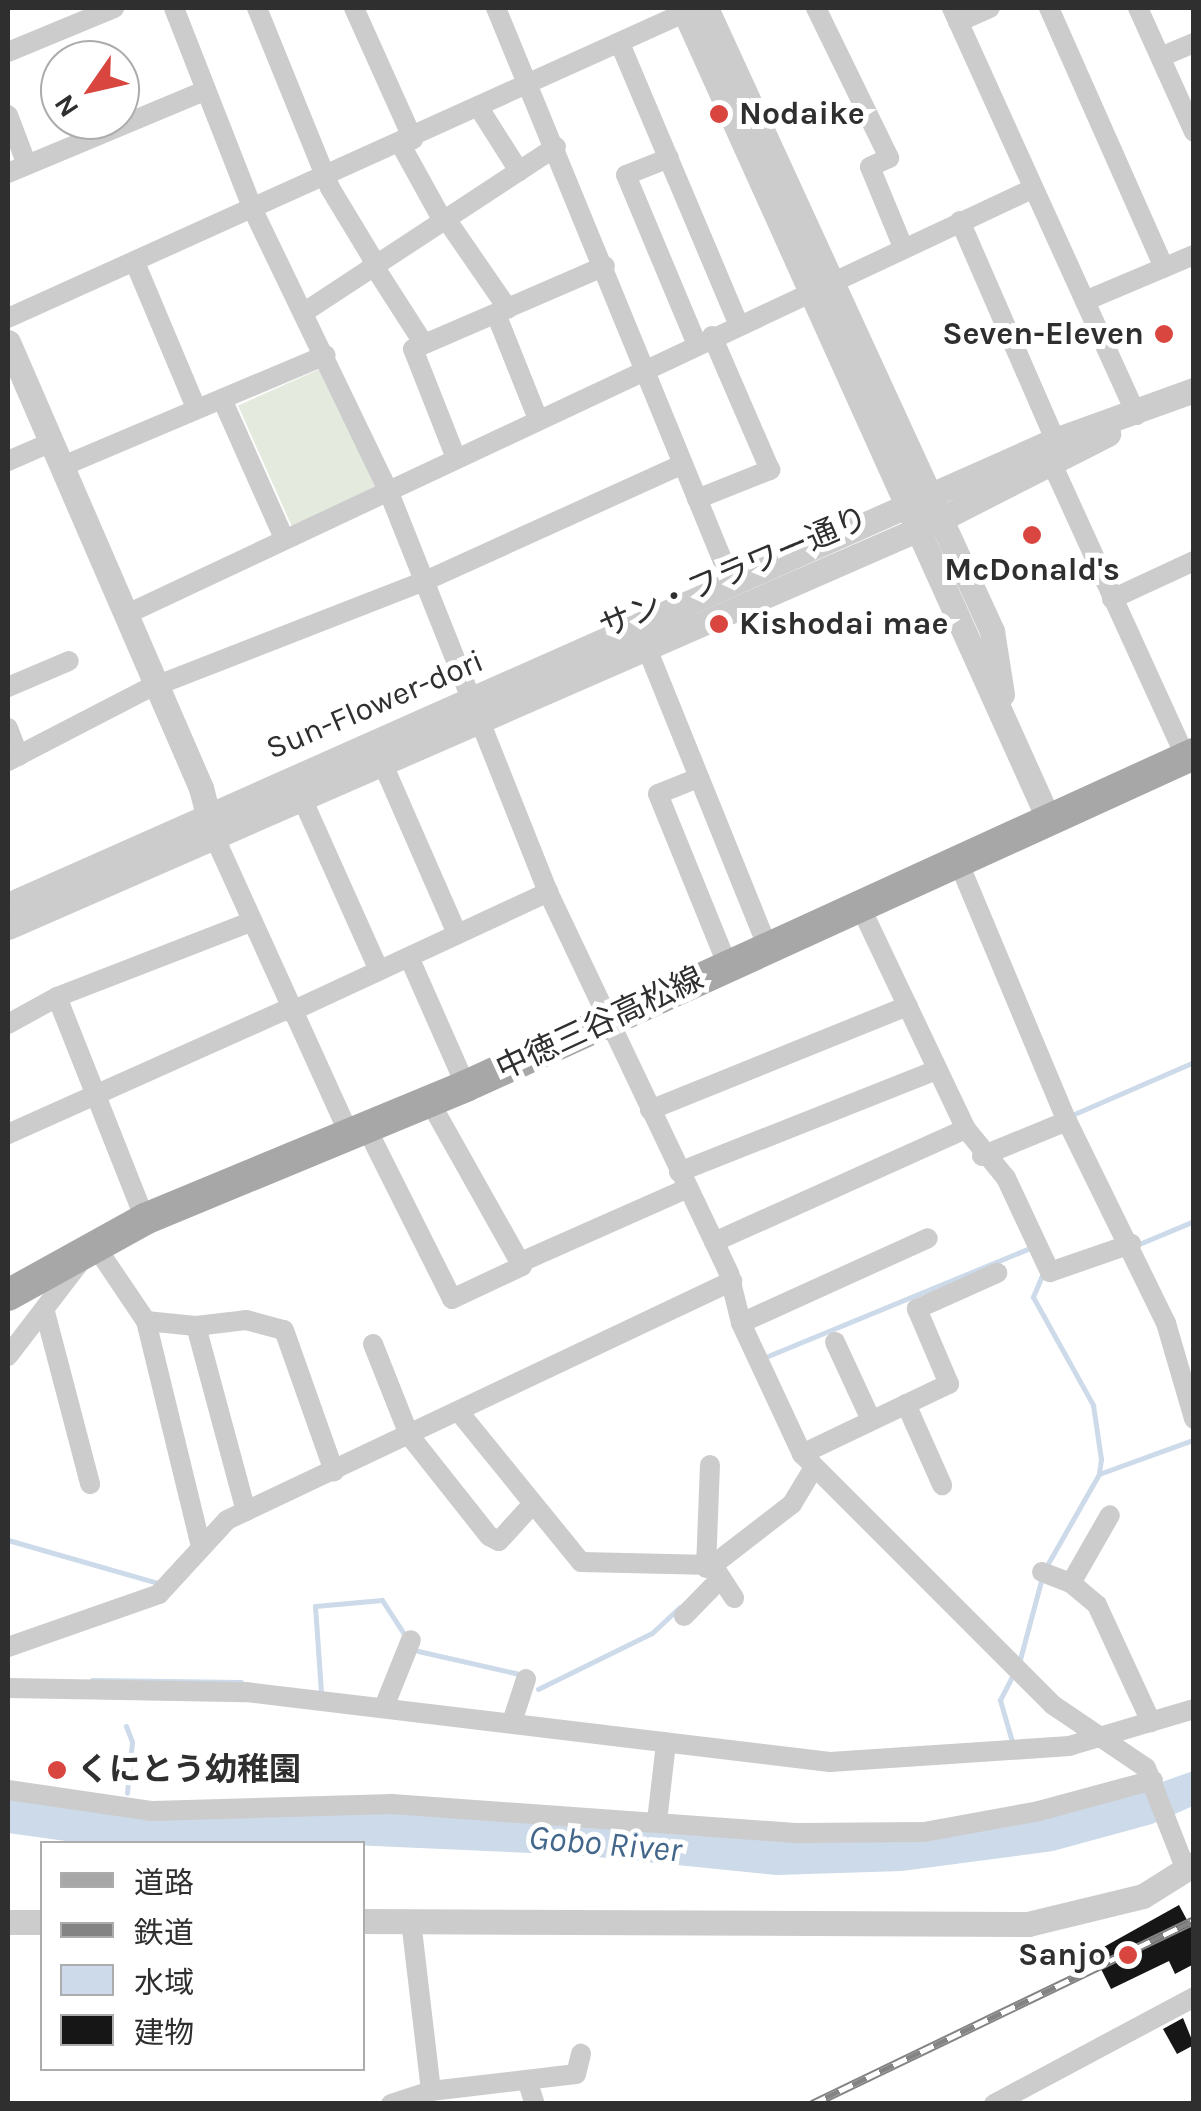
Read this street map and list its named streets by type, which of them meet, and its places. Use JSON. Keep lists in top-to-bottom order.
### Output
{
  "streets": {
    "main road": ["中徳三谷高松線"],
    "street": ["サン・フラワー通り", "Sun-Flower-dori"]
  },
  "crossings": [
    ["サン・フラワー通り", "Sun-Flower-dori"]
  ],
  "water": ["Gobo River"],
  "places": [
    "Nodaike",
    "Seven-Eleven",
    "McDonald's",
    "Kishodai mae",
    "くにとう幼稚園",
    "Sanjo"
  ],
  "legend": [
    "道路",
    "鉄道",
    "水域",
    "建物"
  ],
  "north": "bottom left"
}
